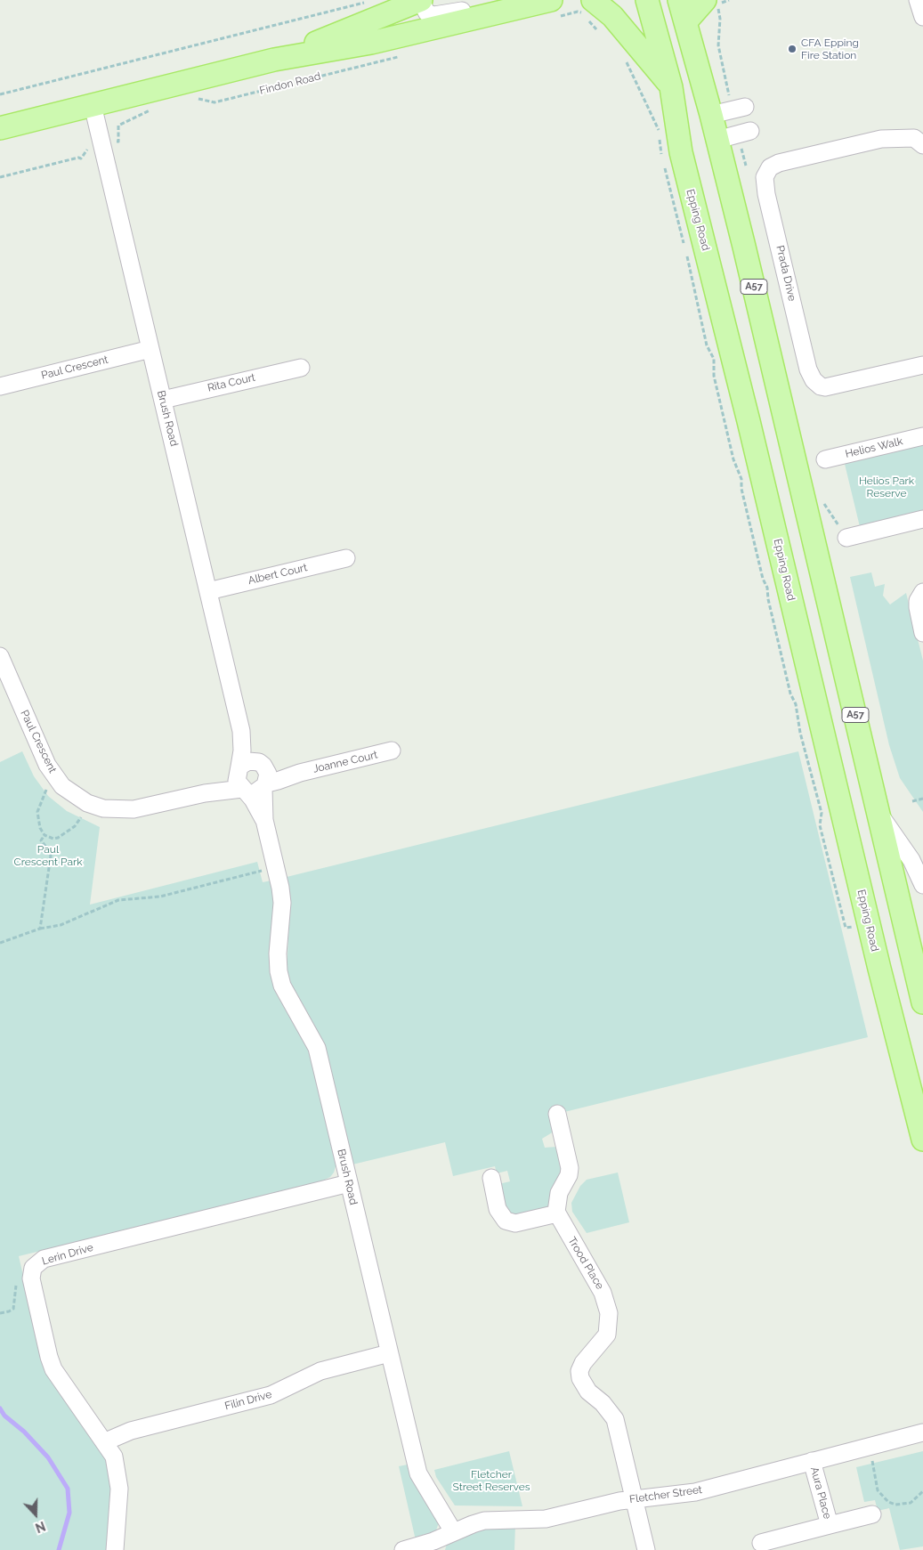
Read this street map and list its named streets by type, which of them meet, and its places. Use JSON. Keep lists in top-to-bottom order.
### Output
{
  "streets": {
    "main road": ["Epping Road", "A57"],
    "street": [
      "Prada Drive",
      "Paul Crescent",
      "Rita Court",
      "Brush Road",
      "Helios Walk",
      "Albert Court",
      "Joanne Court",
      "Lerin Drive",
      "Trood Place",
      "Filin Drive",
      "Aura Place",
      "Fletcher Street"
    ],
    "path": ["Findon Road"]
  },
  "crossings": [
    ["Paul Crescent", "Brush Road"],
    ["Paul Crescent", "Joanne Court"],
    ["Rita Court", "Brush Road"],
    ["Brush Road", "Albert Court"],
    ["Brush Road", "Joanne Court"],
    ["Brush Road", "Lerin Drive"],
    ["Brush Road", "Filin Drive"],
    ["Brush Road", "Fletcher Street"],
    ["Lerin Drive", "Filin Drive"],
    ["Trood Place", "Fletcher Street"],
    ["Aura Place", "Fletcher Street"]
  ],
  "parks": ["Helios Park Reserve", "Paul Crescent Park", "Fletcher Street Reserves"],
  "places": ["CFA Epping Fire Station"],
  "north": "bottom"
}
